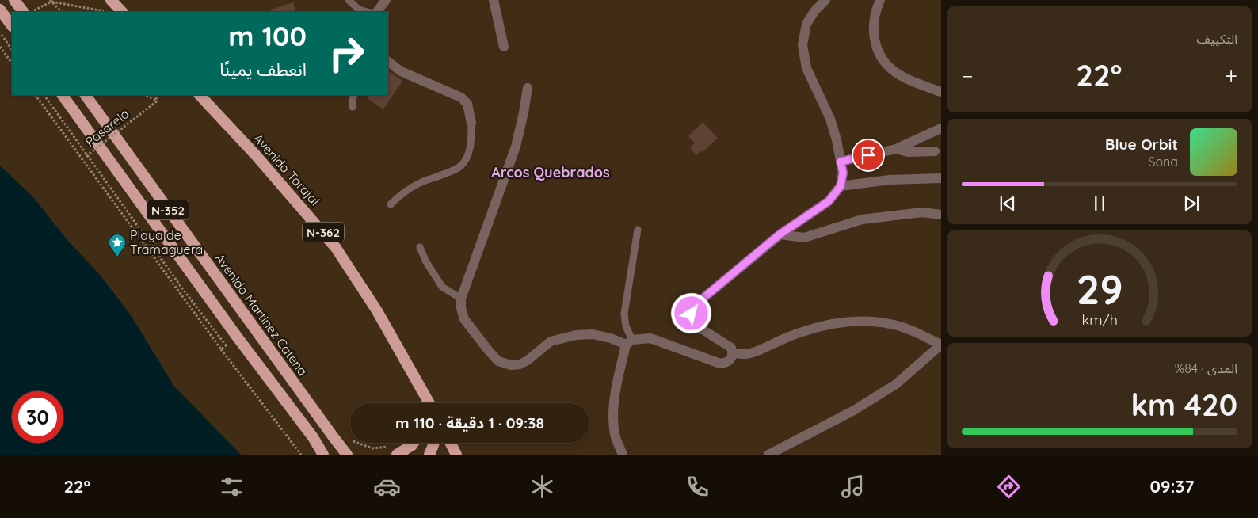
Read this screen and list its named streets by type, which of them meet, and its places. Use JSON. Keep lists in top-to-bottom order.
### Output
{
  "streets": {
    "highway": [
      "Avenida Tarajal",
      "N-352",
      "N-362",
      "Avenida Martinez Catena"
    ],
    "path": ["Pasarela"]
  },
  "crossings": [
    ["N-352", "Avenida Martinez Catena"]
  ],
  "districts": ["Arcos Quebrados"],
  "places": {
    "place": ["Playa de Tramaguera"]
  },
  "page": {
    "tile": [
      "التكييف",
      ["المدى · 84%", "420 km"]
    ],
    "turn": ["100 m", "انعطف يمينًا"],
    "heat": ["−", "22°", "+"],
    "song": ["Blue Orbit", "Sona"],
    "limit": "30",
    "trip": "09:38 · 1 دقيقة · 110 m",
    "tabs": ["09:37", "22°"],
    "gauge": ["29", "km/h"]
  }
}
